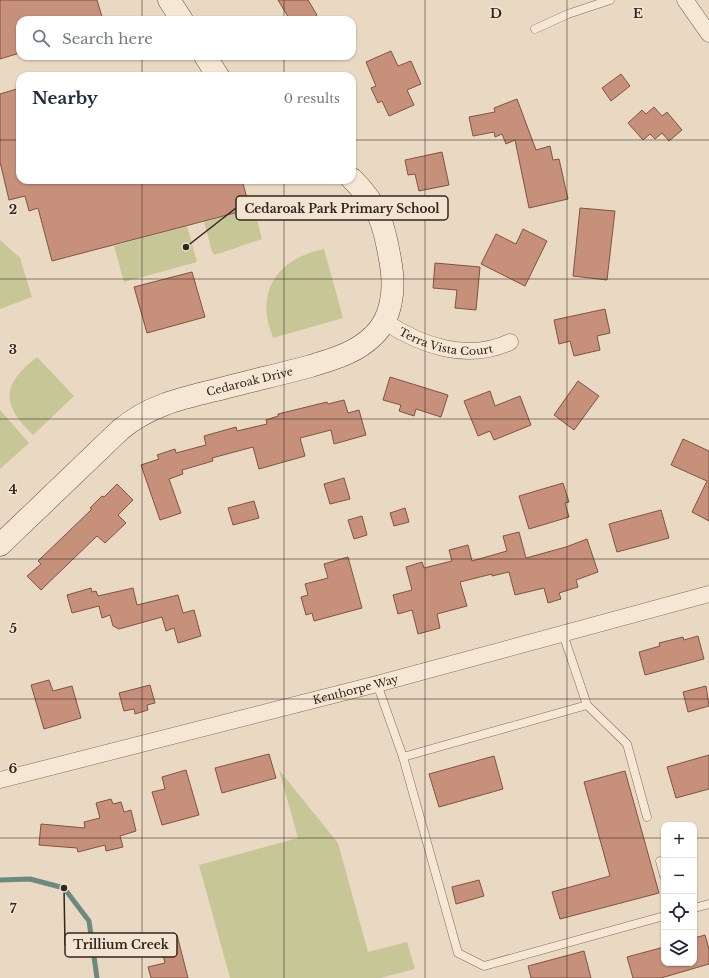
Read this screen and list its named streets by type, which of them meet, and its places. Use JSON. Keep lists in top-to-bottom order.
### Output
{
  "streets": {
    "street": ["Terra Vista Court", "Cedaroak Drive", "Kenthorpe Way"]
  },
  "crossings": [
    ["Terra Vista Court", "Cedaroak Drive"]
  ],
  "places": ["Cedaroak Park Primary School", "Trillium Creek"],
  "page": {
    "search": "Search here",
    "heading": ["Nearby", "0 results"],
    "map_buttons": ["+", "−"]
  },
  "grid": {
    "columns": ["D", "E"],
    "rows": [
      "2",
      "3",
      "4",
      "5",
      "6",
      "7"
    ]
  }
}
